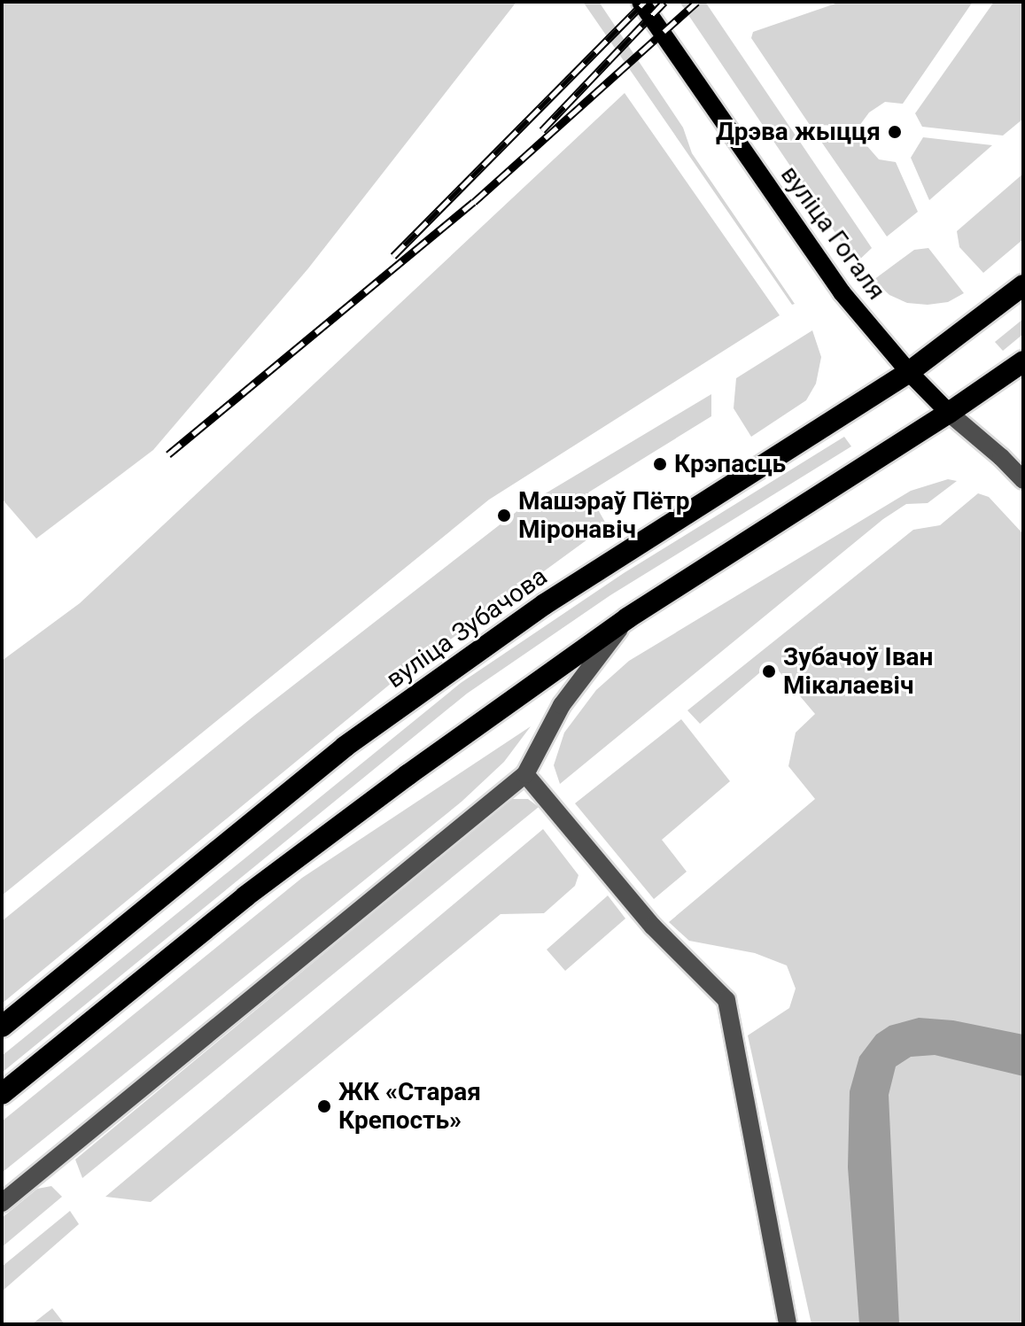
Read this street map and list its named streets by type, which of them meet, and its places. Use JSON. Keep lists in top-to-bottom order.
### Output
{
  "streets": {
    "highway": ["вуліца Зубачова"],
    "main road": ["вуліца Гогаля"]
  },
  "crossings": [
    ["вуліца Гогаля", "вуліца Зубачова"]
  ],
  "places": [
    "Дрэва жыцця",
    "Крэпасць",
    "Машэраў Пётр Міронавіч",
    "Зубачоў Іван Мікалаевіч",
    "ЖК «Старая Крепость»"
  ]
}
